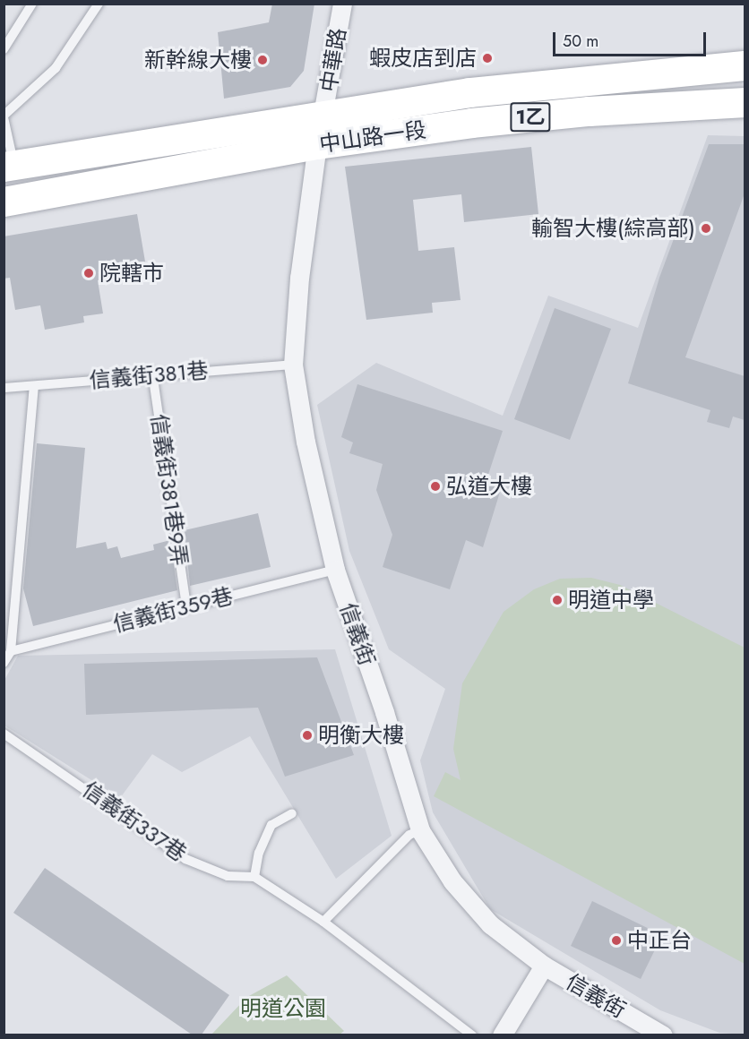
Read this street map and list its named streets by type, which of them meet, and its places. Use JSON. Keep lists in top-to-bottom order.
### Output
{
  "streets": {
    "main road": ["1乙", "中山路一段"],
    "street": ["中華路", "信義街"],
    "lane": [
      "信義街381巷",
      "信義街381巷9弄",
      "信義街359巷",
      "信義街337巷"
    ]
  },
  "crossings": [
    ["中華路", "中山路一段"],
    ["中華路", "信義街"],
    ["中山路一段", "信義街"],
    ["信義街381巷", "信義街381巷9弄"],
    ["信義街381巷", "信義街"],
    ["信義街381巷9弄", "信義街359巷"],
    ["信義街359巷", "信義街"]
  ],
  "parks": ["明道公園"],
  "places": [
    "蝦皮店到店",
    "新幹線大樓",
    "輸智大樓(綜高部)",
    "院轄市",
    "弘道大樓",
    "明道中學",
    "明衡大樓",
    "中正台"
  ],
  "scale_bar": "50 m"
}
